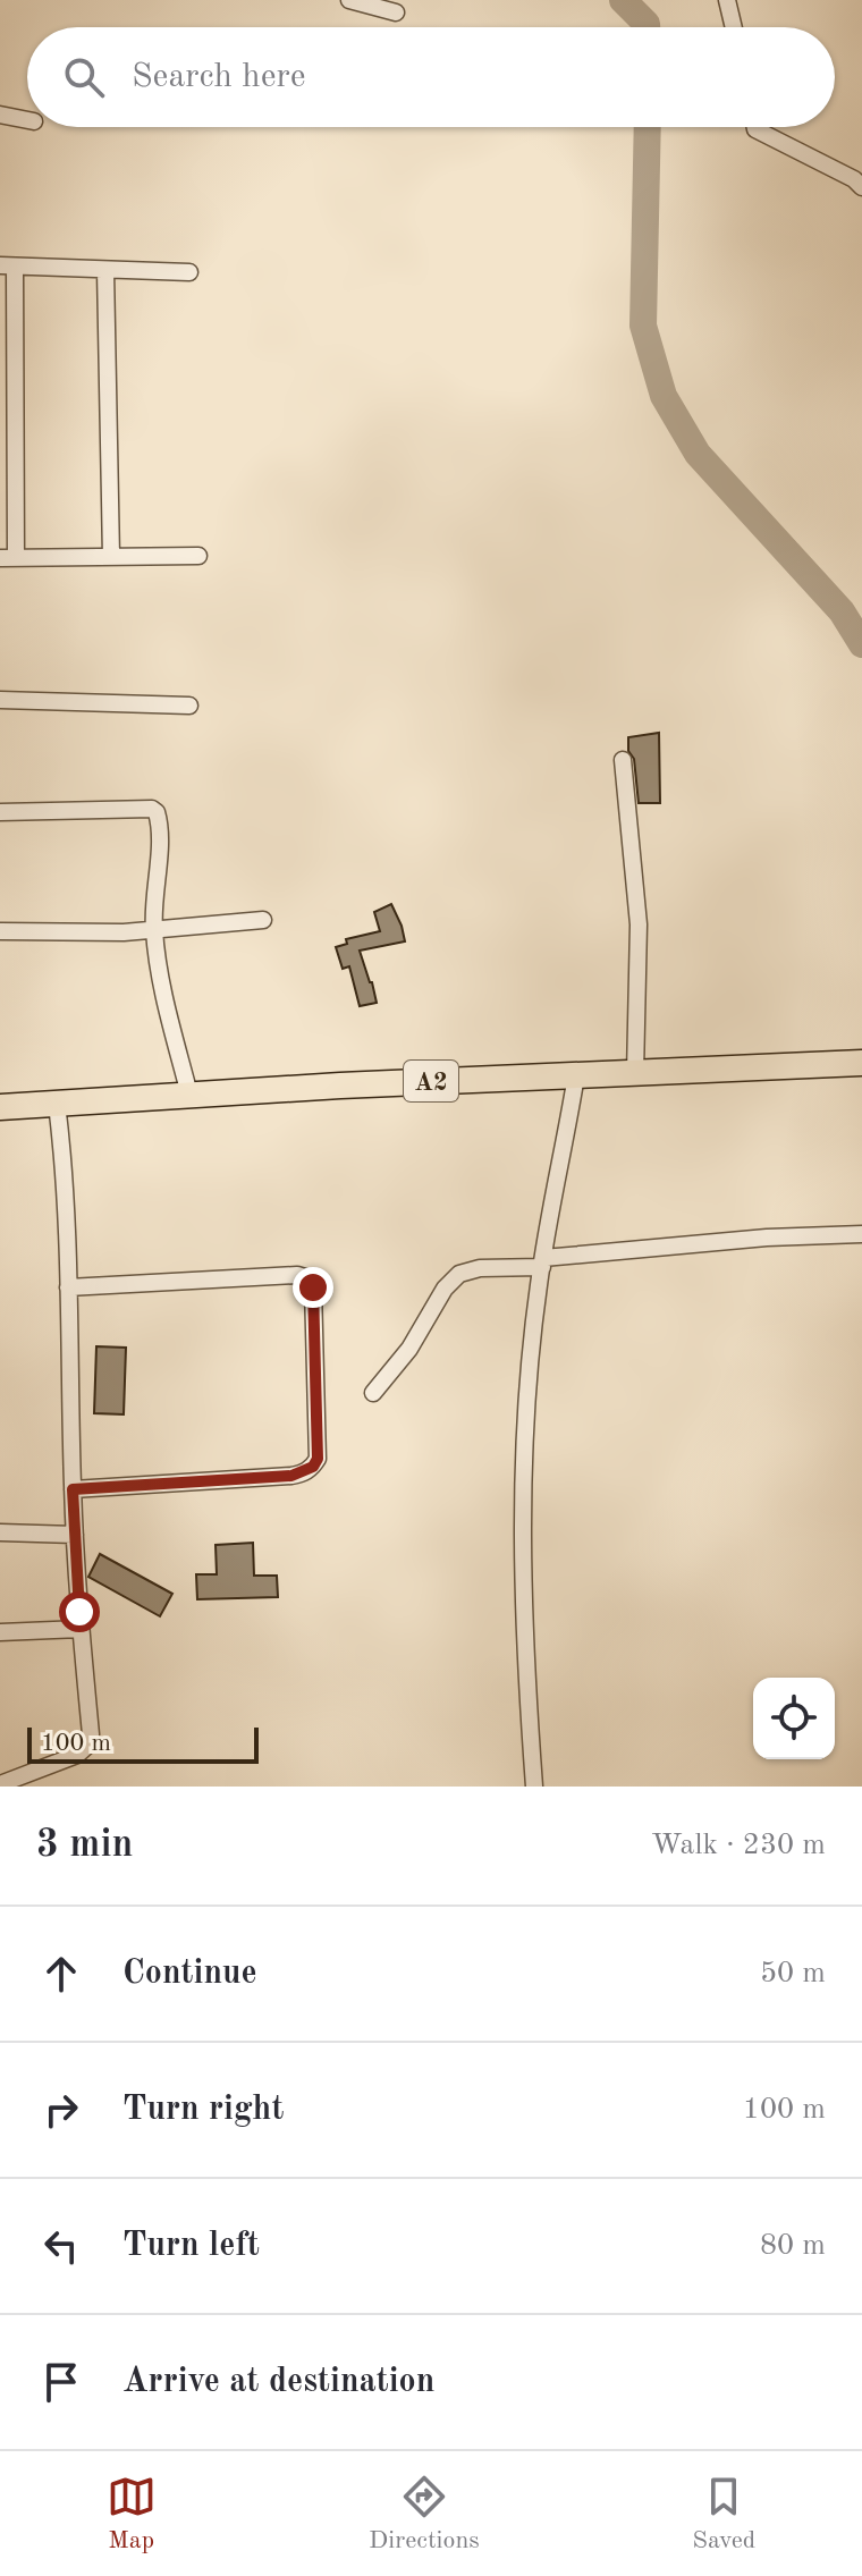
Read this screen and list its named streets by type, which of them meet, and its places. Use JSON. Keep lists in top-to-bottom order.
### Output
{
  "streets": {
    "highway": ["A2"]
  },
  "scale_bar": "100 m",
  "page": {
    "search": "Search here",
    "scale": "100 m",
    "heading": ["3 min", "Walk · 230 m"],
    "list": [
      ["Continue", "50 m"],
      ["Turn right", "100 m"],
      ["Turn left", "80 m"],
      "Arrive at destination"
    ],
    "nav": ["Map", "Directions", "Saved"]
  }
}
